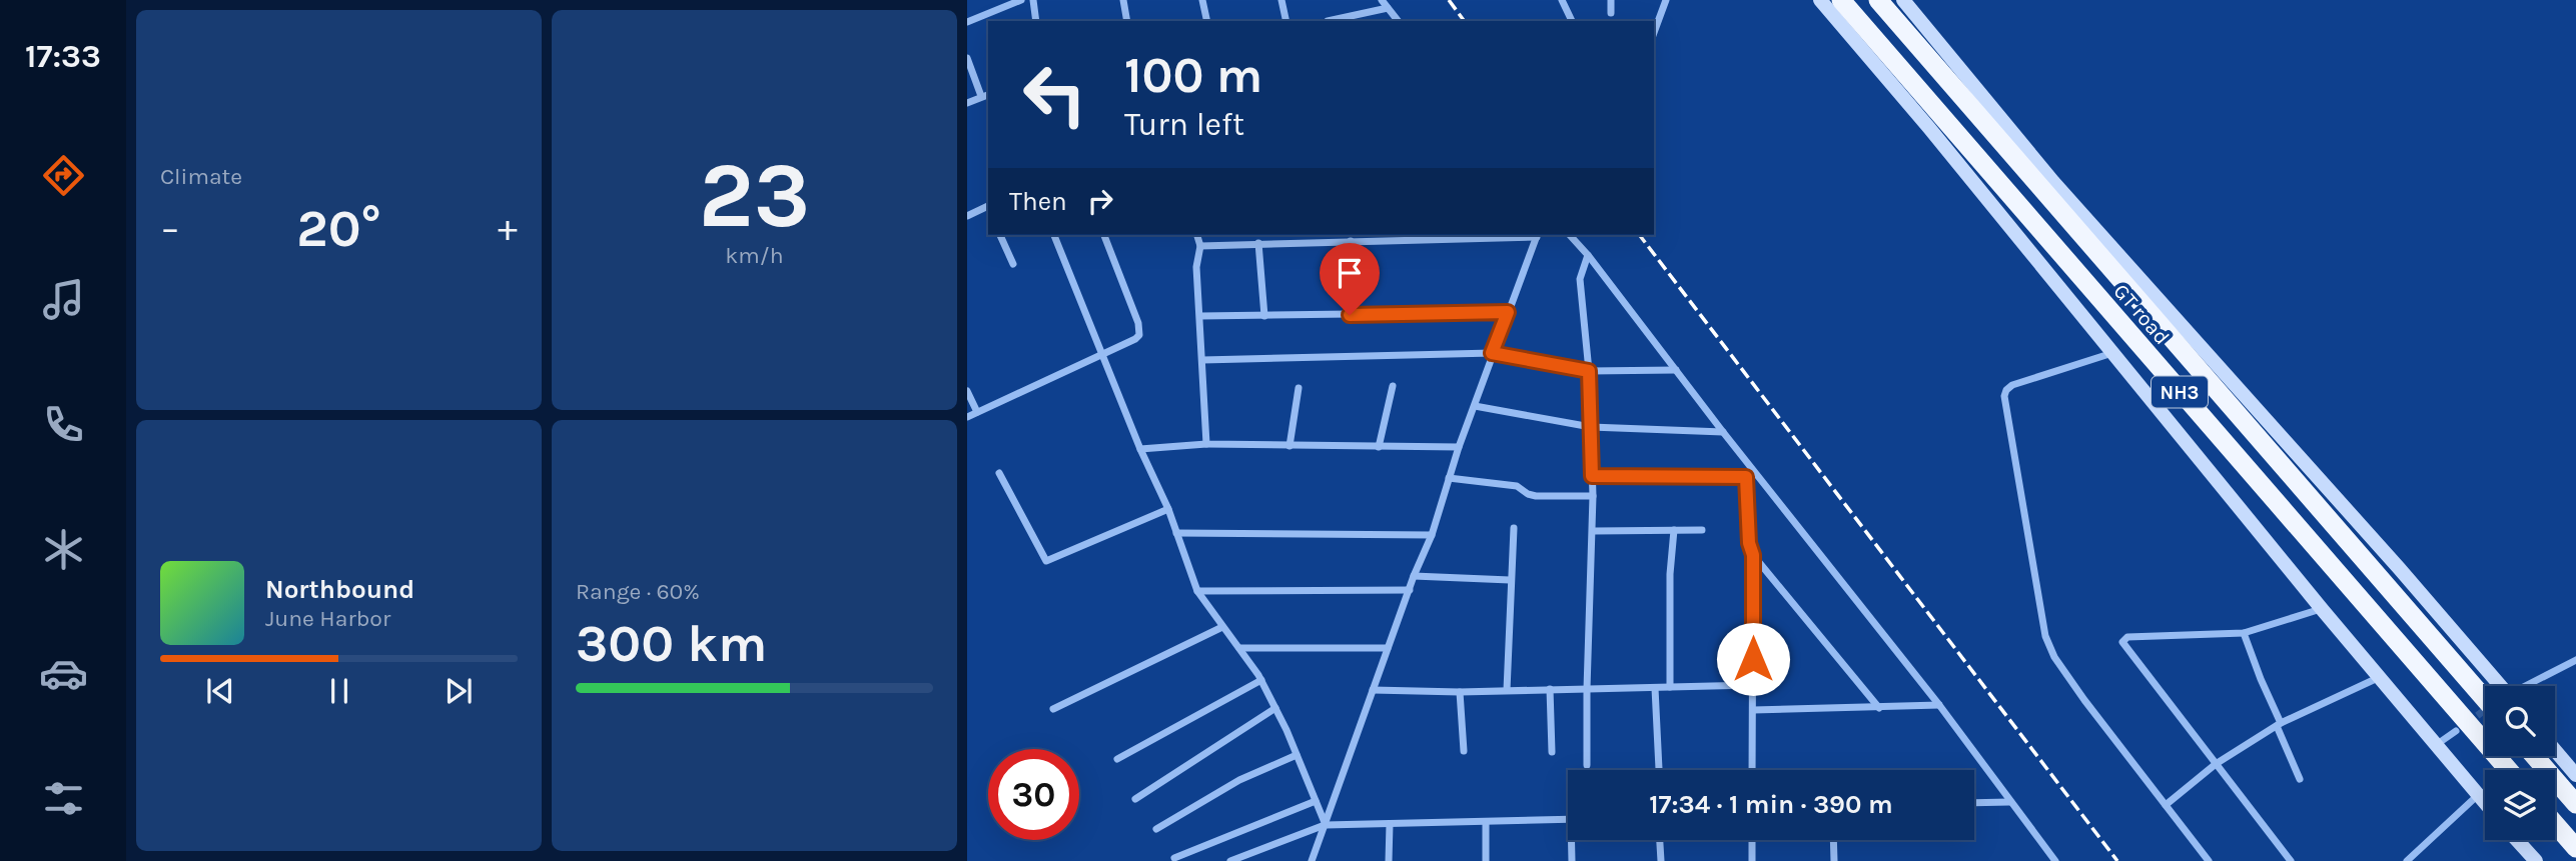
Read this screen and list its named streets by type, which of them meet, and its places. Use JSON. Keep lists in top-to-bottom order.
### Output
{
  "streets": {
    "highway": ["GT road", "NH3"]
  },
  "page": {
    "tabs": "17:33",
    "tile": [
      "Climate",
      ["23", "km/h"],
      ["Range · 60%", "300 km"]
    ],
    "turn": ["100 m", "Turn left"],
    "then": "Then",
    "heat": ["−", "20°", "+"],
    "song": ["Northbound", "June Harbor"],
    "limit": "30",
    "trip": "17:34 · 1 min · 390 m"
  }
}
